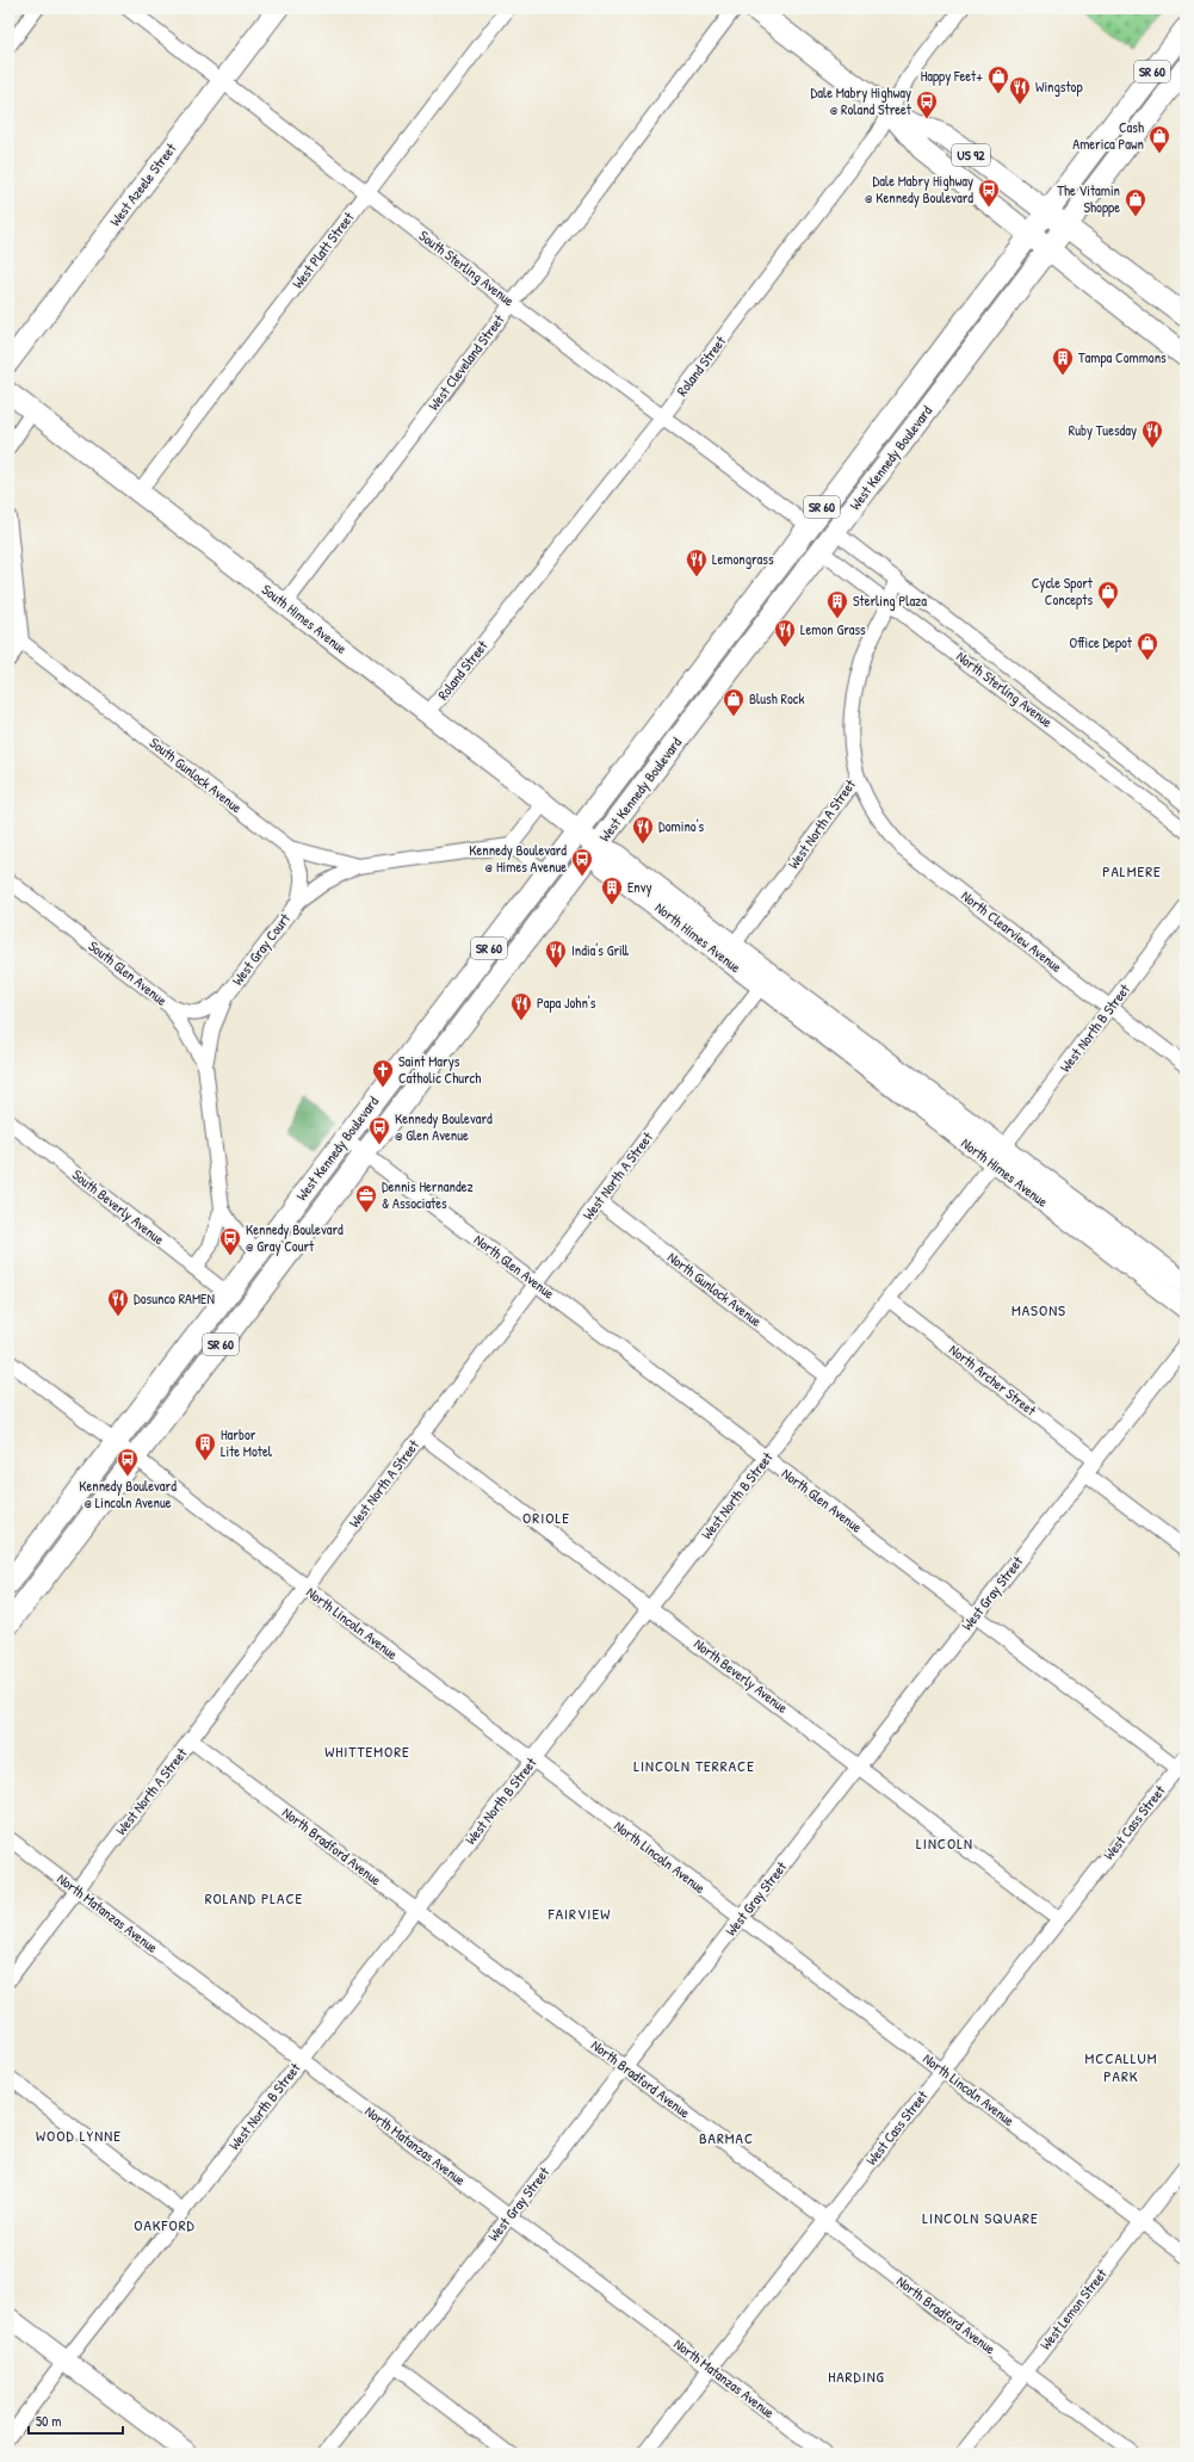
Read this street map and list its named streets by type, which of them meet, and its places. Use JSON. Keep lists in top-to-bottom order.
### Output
{
  "streets": {
    "main road": ["SR 60", "US 92", "West Kennedy Boulevard"],
    "street": [
      "West Azeele Street",
      "West Platt Street",
      "South Sterling Avenue",
      "West Cleveland Street",
      "Roland Street",
      "South Himes Avenue",
      "North Sterling Avenue",
      "South Gunlock Avenue",
      "West North A Street",
      "North Clearview Avenue",
      "North Himes Avenue",
      "West Gray Court",
      "South Glen Avenue",
      "West North B Street",
      "South Beverly Avenue",
      "North Glen Avenue",
      "North Gunlock Avenue",
      "North Archer Street",
      "West Gray Street",
      "North Lincoln Avenue",
      "North Beverly Avenue",
      "West Cass Street",
      "North Bradford Avenue",
      "North Matanzas Avenue",
      "West Lemon Street"
    ]
  },
  "crossings": [
    ["US 92", "Roland Street"],
    ["US 92", "West Kennedy Boulevard"],
    ["West Azeele Street", "South Sterling Avenue"],
    ["West Platt Street", "South Sterling Avenue"],
    ["West Platt Street", "South Himes Avenue"],
    ["South Sterling Avenue", "West Cleveland Street"],
    ["South Sterling Avenue", "Roland Street"],
    ["South Sterling Avenue", "West Kennedy Boulevard"],
    ["West Cleveland Street", "South Himes Avenue"],
    ["Roland Street", "South Himes Avenue"],
    ["West Kennedy Boulevard", "South Himes Avenue"],
    ["West Kennedy Boulevard", "North Sterling Avenue"],
    ["West Kennedy Boulevard", "North Himes Avenue"],
    ["West Kennedy Boulevard", "South Glen Avenue"],
    ["West Kennedy Boulevard", "South Beverly Avenue"],
    ["West Kennedy Boulevard", "North Glen Avenue"],
    ["West Kennedy Boulevard", "North Lincoln Avenue"],
    ["South Himes Avenue", "North Himes Avenue"],
    ["North Sterling Avenue", "West North A Street"],
    ["South Gunlock Avenue", "West Gray Court"],
    ["West North A Street", "North Clearview Avenue"],
    ["West North A Street", "North Himes Avenue"],
    ["West North A Street", "North Glen Avenue"],
    ["West North A Street", "North Gunlock Avenue"],
    ["West North A Street", "North Lincoln Avenue"],
    ["West North A Street", "North Beverly Avenue"],
    ["West North A Street", "North Bradford Avenue"],
    ["West North A Street", "North Matanzas Avenue"],
    ["North Clearview Avenue", "West North B Street"],
    ["North Himes Avenue", "West North B Street"],
    ["West Gray Court", "South Glen Avenue"],
    ["South Glen Avenue", "South Beverly Avenue"],
    ["West North B Street", "North Glen Avenue"],
    ["West North B Street", "North Gunlock Avenue"],
    ["West North B Street", "North Archer Street"],
    ["West North B Street", "North Lincoln Avenue"],
    ["West North B Street", "North Beverly Avenue"],
    ["West North B Street", "North Bradford Avenue"],
    ["West North B Street", "North Matanzas Avenue"],
    ["North Glen Avenue", "West Gray Street"],
    ["North Glen Avenue", "West Cass Street"],
    ["North Archer Street", "West Gray Street"],
    ["West Gray Street", "North Lincoln Avenue"],
    ["West Gray Street", "North Beverly Avenue"],
    ["West Gray Street", "North Bradford Avenue"],
    ["West Gray Street", "North Matanzas Avenue"],
    ["North Lincoln Avenue", "West Cass Street"],
    ["North Lincoln Avenue", "West Lemon Street"],
    ["North Beverly Avenue", "West Cass Street"],
    ["West Cass Street", "North Bradford Avenue"],
    ["West Cass Street", "North Matanzas Avenue"],
    ["North Bradford Avenue", "West Lemon Street"]
  ],
  "districts": [
    "PALMERE",
    "MASONS",
    "ORIOLE",
    "WHITTEMORE",
    "LINCOLN TERRACE",
    "LINCOLN",
    "ROLAND PLACE",
    "FAIRVIEW",
    "MCCALLUM PARK",
    "WOOD LYNNE",
    "BARMAC",
    "LINCOLN SQUARE",
    "OAKFORD",
    "HARDING"
  ],
  "places": {
    "shop": [
      "Happy Feet+",
      "Cash America Pawn",
      "The Vitamin Shoppe",
      "Cycle Sport Concepts",
      "Office Depot",
      "Blush Rock"
    ],
    "restaurant": [
      "Wingstop",
      "Ruby Tuesday",
      "Lemongrass",
      "Lemon Grass",
      "Domino's",
      "India's Grill",
      "Papa John's",
      "Dosunco RAMEN"
    ],
    "bus stop": [
      "Dale Mabry Highway @ Roland Street",
      "Dale Mabry Highway @ Kennedy Boulevard",
      "Kennedy Boulevard @ Himes Avenue",
      "Kennedy Boulevard @ Glen Avenue",
      "Kennedy Boulevard @ Gray Court",
      "Kennedy Boulevard @ Lincoln Avenue"
    ],
    "building": [
      "Tampa Commons",
      "Sterling Plaza",
      "Envy",
      "Harbor Lite Motel"
    ],
    "church": ["Saint Marys Catholic Church"],
    "office": ["Dennis Hernandez & Associates"]
  },
  "scale_bar": "50 m"
}
